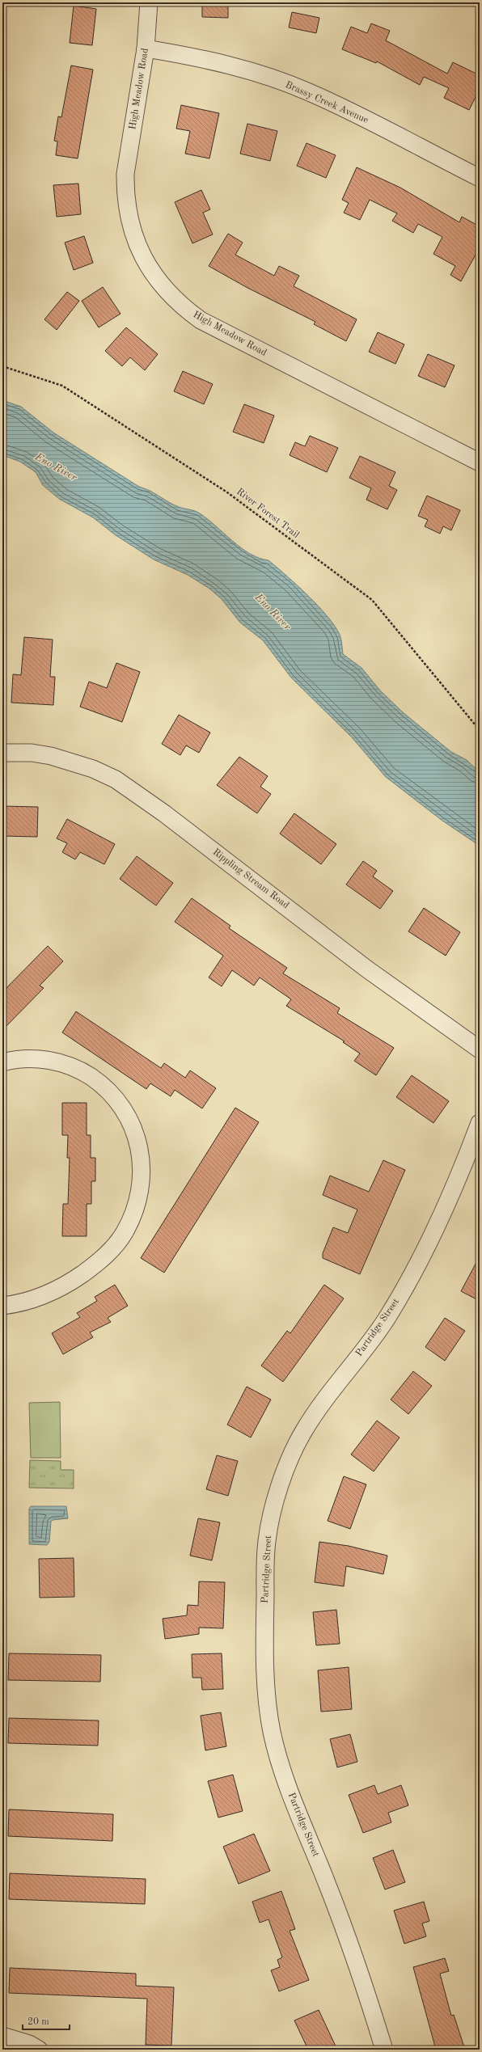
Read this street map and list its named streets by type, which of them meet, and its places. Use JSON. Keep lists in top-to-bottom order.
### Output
{
  "streets": {
    "street": [
      "High Meadow Road",
      "Brassy Creek Avenue",
      "Rippling Stream Road",
      "Partridge Street"
    ],
    "path": ["River Forest Trail"]
  },
  "crossings": [
    ["High Meadow Road", "Brassy Creek Avenue"]
  ],
  "water": ["Eno River"],
  "scale_bar": "20 m"
}
